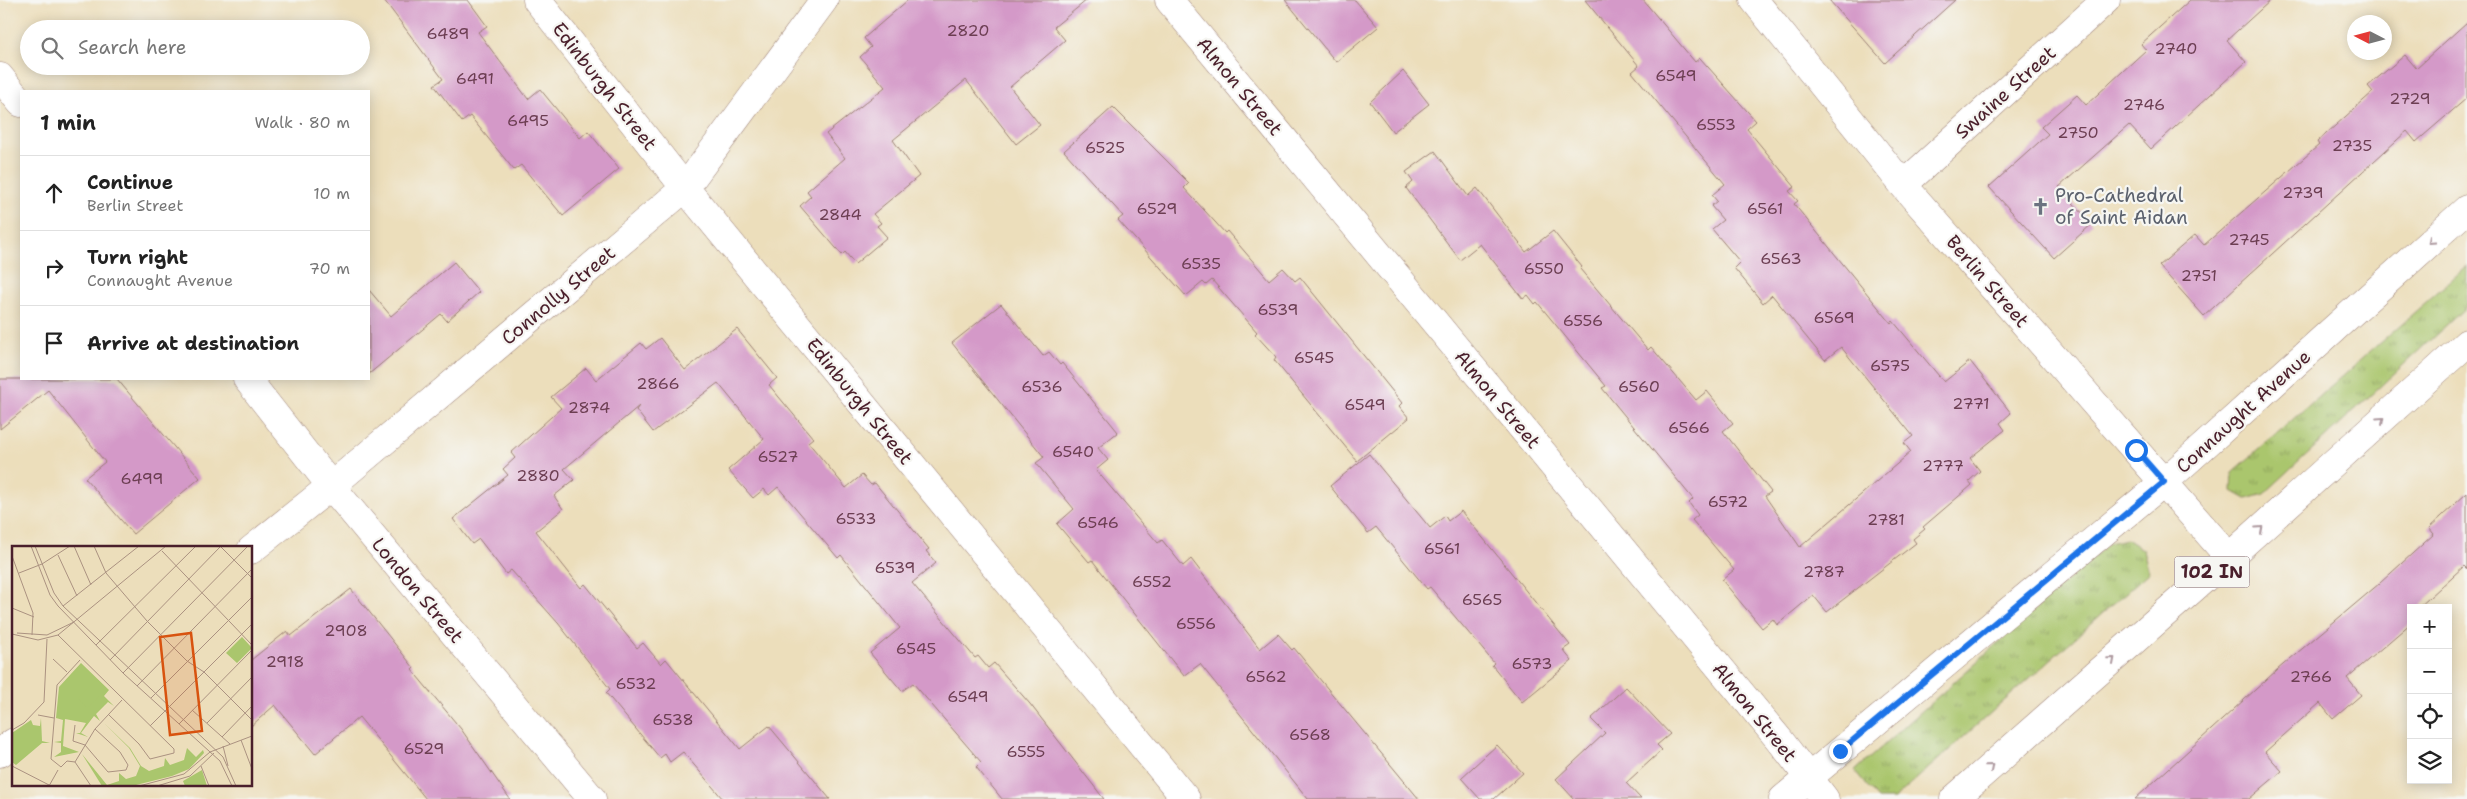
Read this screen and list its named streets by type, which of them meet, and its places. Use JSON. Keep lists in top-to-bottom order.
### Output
{
  "streets": {
    "street": [
      "Edinburgh Street",
      "Almon Street",
      "Swaine Street",
      "Berlin Street",
      "Connolly Street",
      "Connaught Avenue",
      "102 IN",
      "London Street"
    ]
  },
  "crossings": [
    ["Edinburgh Street", "Connolly Street"],
    ["Almon Street", "Connaught Avenue"],
    ["Swaine Street", "Berlin Street"],
    ["Berlin Street", "Connaught Avenue"],
    ["Berlin Street", "102 IN"],
    ["Connolly Street", "London Street"]
  ],
  "places": {
    "church": ["Pro-Cathedral of Saint Aidan"]
  },
  "house_numbers": [
    "2820",
    "6489",
    "2740",
    "6549",
    "6491",
    "2729",
    "2746",
    "6495",
    "6553",
    "2750",
    "2735",
    "6525",
    "2739",
    "6529",
    "6561",
    "2844",
    "2745",
    "6563",
    "6535",
    "6550",
    "2751",
    "6539",
    "6569",
    "6556",
    "6545",
    "6575",
    "2866",
    "6536",
    "6560",
    "2771",
    "6549",
    "2874",
    "6566",
    "6540",
    "6527",
    "2777",
    "2880",
    "6499",
    "6572",
    "6533",
    "2781",
    "6546",
    "6561",
    "6539",
    "2787",
    "6552",
    "6565",
    "6556",
    "2908",
    "6545",
    "2918",
    "6573",
    "6562",
    "2766",
    "6532",
    "6549",
    "6538",
    "6568",
    "6529",
    "6555"
  ],
  "north": "left",
  "page": {
    "search": "Search here",
    "heading": ["1 min", "Walk · 80 m"],
    "list": [
      ["Continue", "Berlin Street", "10 m"],
      ["Turn right", "Connaught Avenue", "70 m"],
      "Arrive at destination"
    ],
    "map_buttons": ["+", "−"]
  }
}
